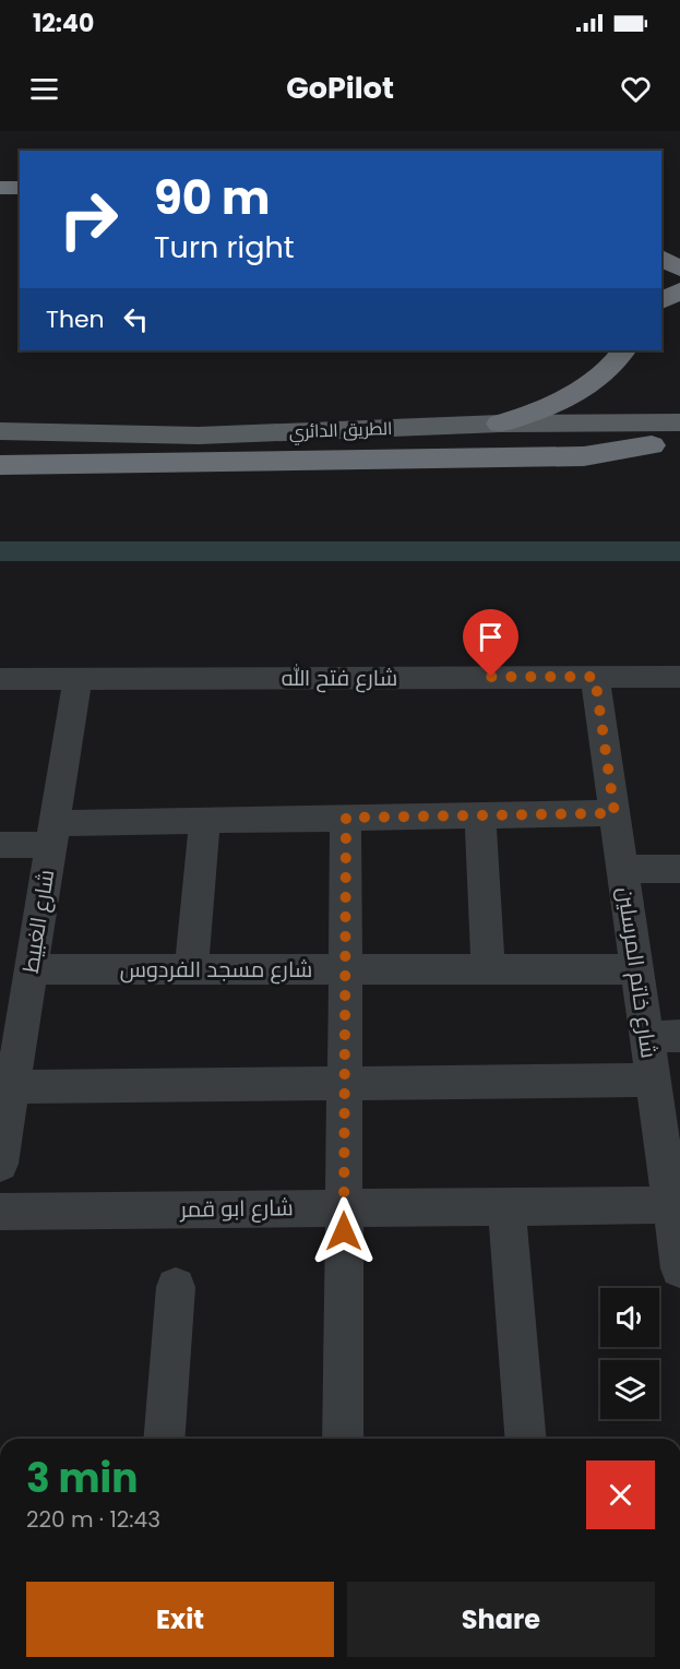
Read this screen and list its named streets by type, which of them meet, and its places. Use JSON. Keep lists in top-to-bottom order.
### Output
{
  "streets": {
    "main road": ["الطريق الدائري"],
    "street": [
      "شارع فتح الله",
      "شارع الغبيط",
      "شارع مسجد الفردوس",
      "شارع خاتم المرسلين",
      "شارع ابو قمر"
    ]
  },
  "crossings": [
    ["شارع فتح الله", "شارع الغبيط"],
    ["شارع فتح الله", "شارع خاتم المرسلين"],
    ["شارع الغبيط", "شارع مسجد الفردوس"],
    ["شارع مسجد الفردوس", "شارع خاتم المرسلين"],
    ["شارع خاتم المرسلين", "شارع ابو قمر"]
  ],
  "page": {
    "status": "12:40",
    "header": "GoPilot",
    "turn": ["90 m", "Turn right"],
    "then": "Then",
    "heading": ["3 min", "220 m · 12:43"],
    "buttons": ["Exit", "Share"]
  }
}
